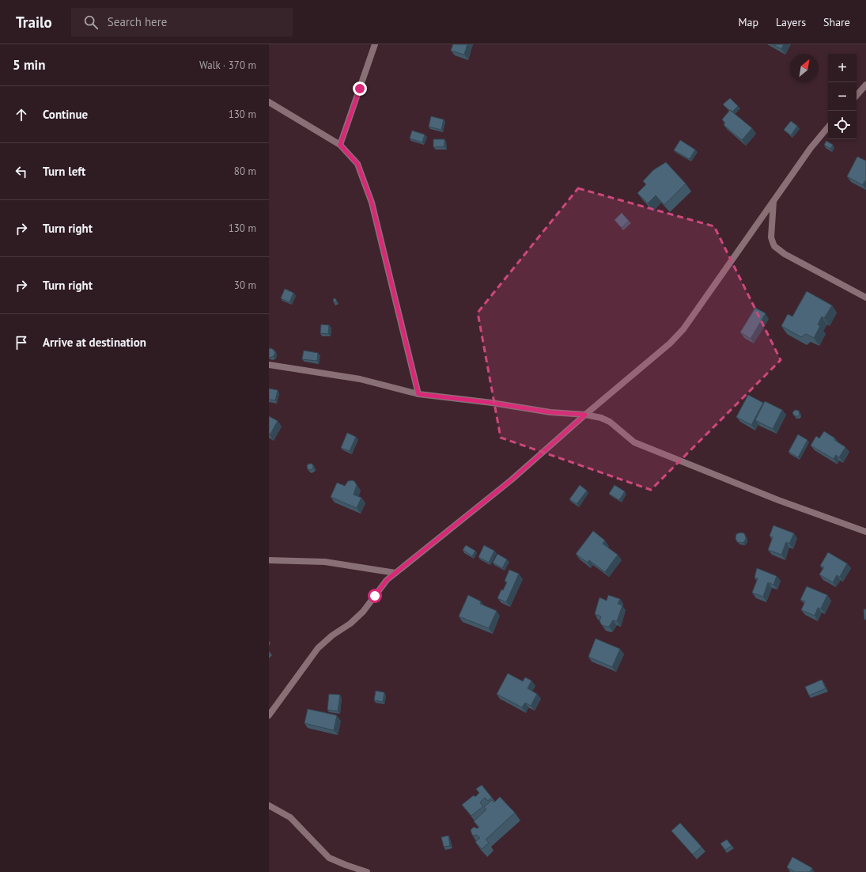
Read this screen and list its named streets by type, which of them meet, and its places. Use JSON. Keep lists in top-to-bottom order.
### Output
{
  "north": "top right",
  "page": {
    "header": "Trailo",
    "search": "Search here",
    "nav": ["Map", "Layers", "Share"],
    "heading": ["5 min", "Walk · 370 m"],
    "map_buttons": ["+", "−"],
    "list": [
      ["Continue", "130 m"],
      ["Turn left", "80 m"],
      ["Turn right", "130 m"],
      ["Turn right", "30 m"],
      "Arrive at destination"
    ]
  }
}
